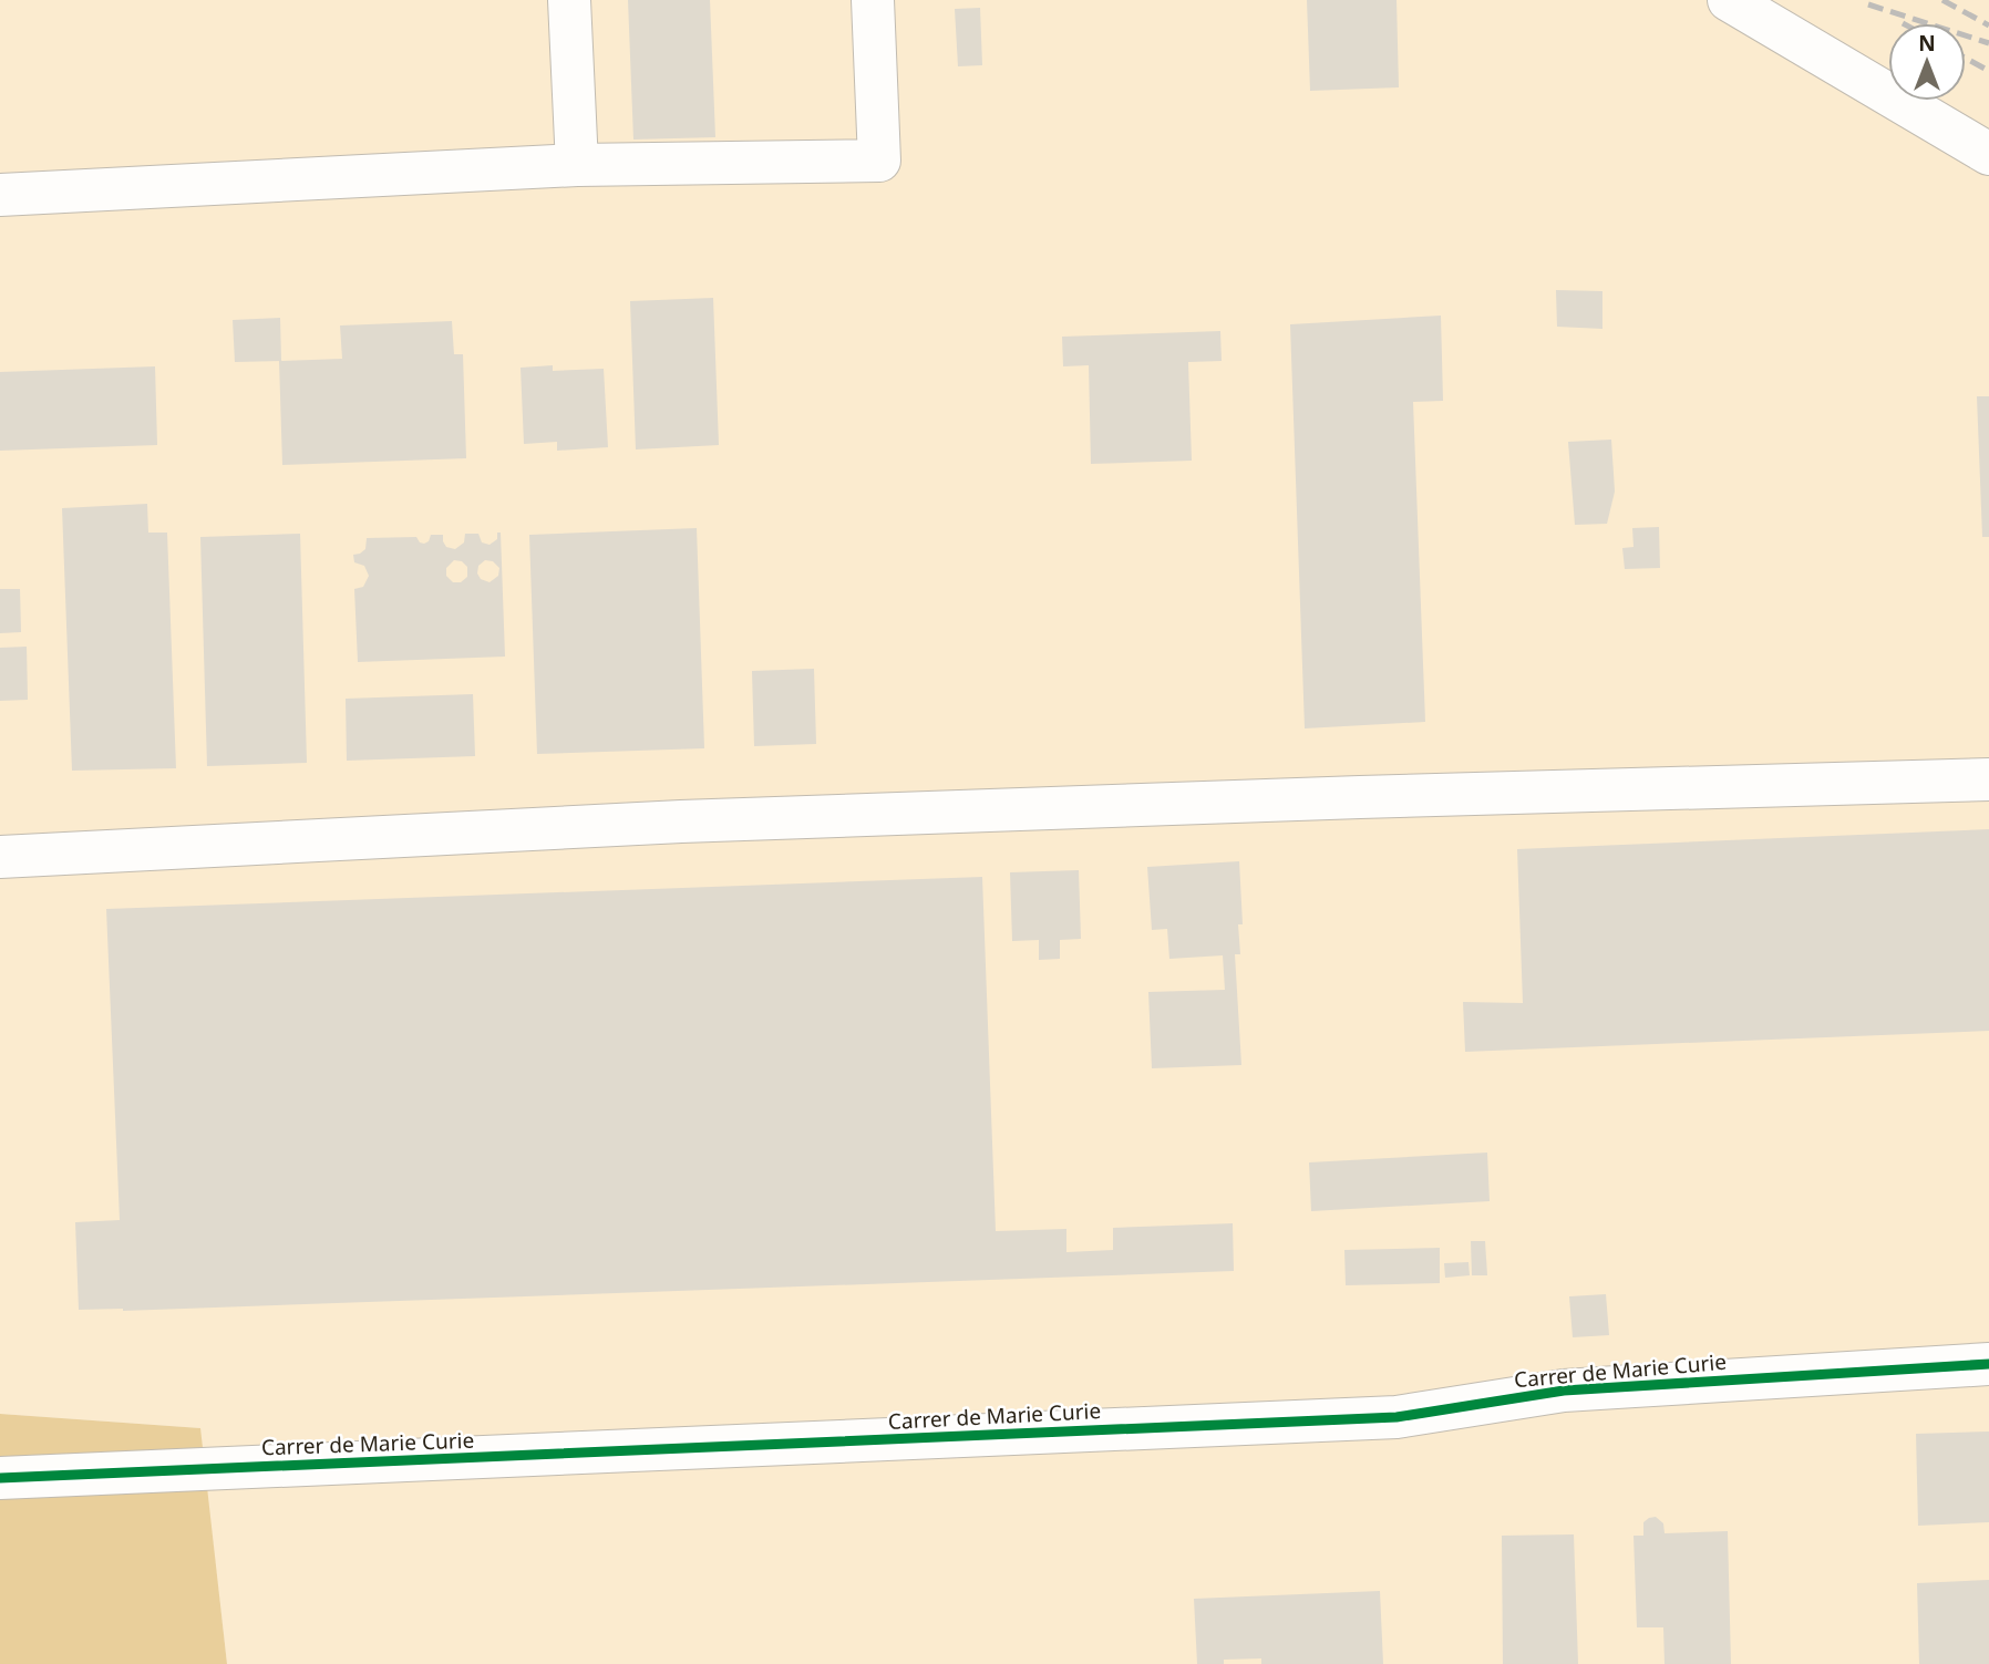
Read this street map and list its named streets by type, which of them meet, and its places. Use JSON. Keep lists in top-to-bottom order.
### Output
{
  "streets": {
    "street": ["Carrer de Marie Curie"]
  },
  "north": "top"
}
